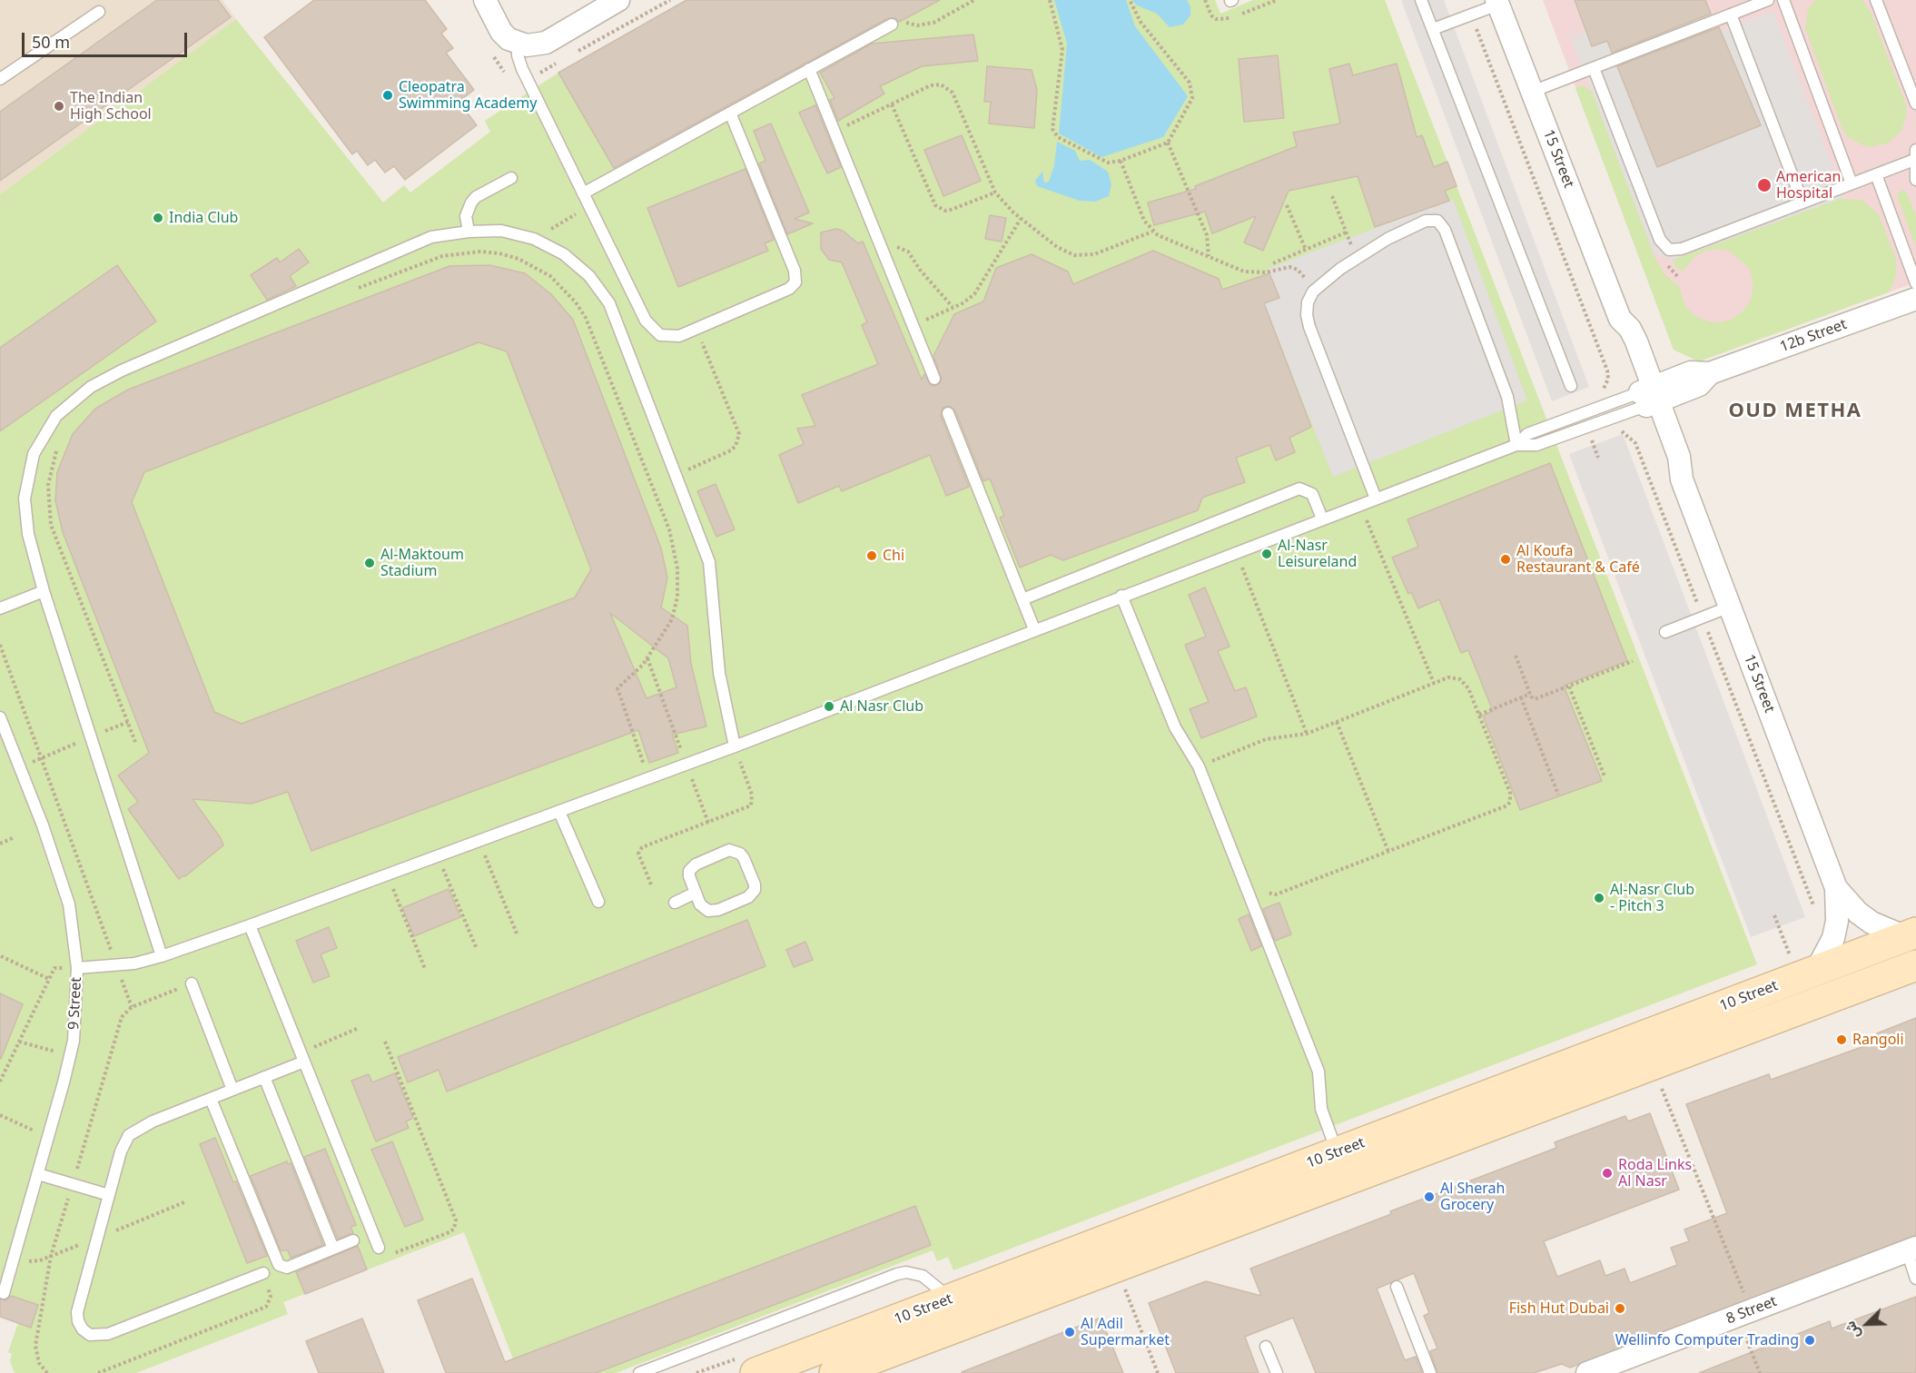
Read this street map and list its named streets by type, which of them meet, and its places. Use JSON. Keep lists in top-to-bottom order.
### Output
{
  "streets": {
    "main road": ["10 Street"],
    "street": ["15 Street", "12b Street", "8 Street"],
    "lane": ["9 Street"]
  },
  "crossings": [
    ["15 Street", "12b Street"],
    ["15 Street", "10 Street"]
  ],
  "districts": ["OUD METHA"],
  "places": [
    "Cleopatra Swimming Academy",
    "The Indian High School",
    "American Hospital",
    "India Club",
    "Al-Nasr Leisureland",
    "Chi",
    "Al Koufa Restaurant & Café",
    "Al-Maktoum Stadium",
    "Al Nasr Club",
    "Al-Nasr Club - Pitch 3",
    "Rangoli",
    "Roda Links Al Nasr",
    "Al Sherah Grocery",
    "Fish Hut Dubai",
    "Al Adil Supermarket",
    "Wellinfo Computer Trading"
  ],
  "scale_bar": "50 m",
  "north": "bottom left"
}
